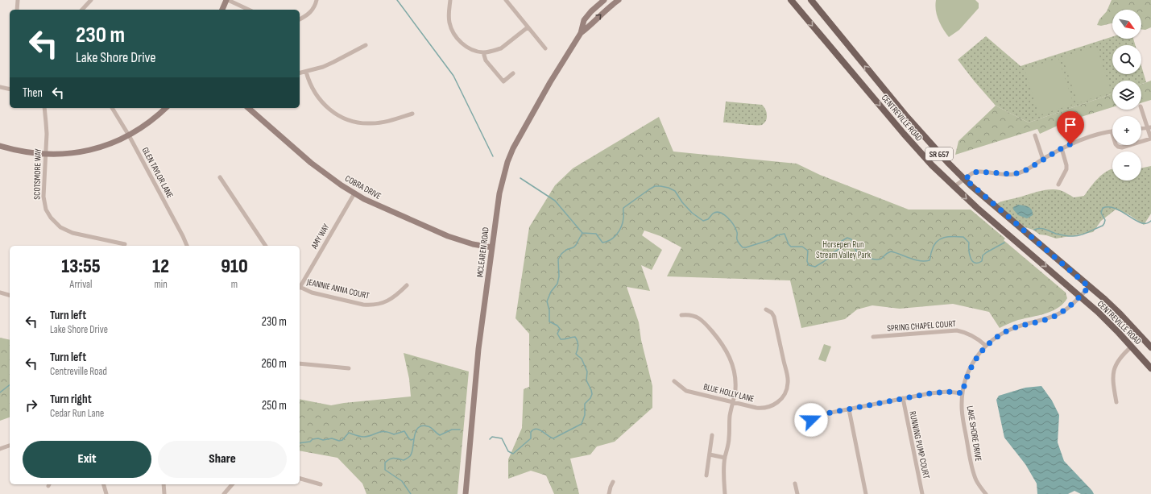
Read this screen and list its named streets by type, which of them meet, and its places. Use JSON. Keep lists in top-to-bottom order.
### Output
{
  "streets": {
    "main road": [
      "CENTREVILLE ROAD",
      "SR 657",
      "COBRA DRIVE",
      "MCLEAREN ROAD"
    ],
    "street": [
      "GLEN TAYLOR LANE",
      "SCOTSMORE WAY",
      "AMY WAY",
      "JEANNIE ANNA COURT",
      "SPRING CHAPEL COURT",
      "BLUE HOLLY LANE",
      "LAKE SHORE DRIVE",
      "RUNNING PUMP COURT"
    ]
  },
  "crossings": [
    ["CENTREVILLE ROAD", "LAKE SHORE DRIVE"],
    ["COBRA DRIVE", "AMY WAY"],
    ["COBRA DRIVE", "MCLEAREN ROAD"],
    ["SPRING CHAPEL COURT", "LAKE SHORE DRIVE"]
  ],
  "parks": ["Horsepen Run Stream Valley Park"],
  "north": "bottom right",
  "page": {
    "map_buttons": ["+", "−"],
    "turn": ["230 m", "Lake Shore Drive"],
    "then": "Then",
    "eta": [
      "13:55",
      "Arrival",
      "12",
      "min",
      "910",
      "m"
    ],
    "list": [
      {
        "name": "Turn left",
        "note": "Lake Shore Drive",
        "value": "230 m"
      },
      {
        "name": "Turn left",
        "note": "Centreville Road",
        "value": "260 m"
      },
      {
        "name": "Turn right",
        "note": "Cedar Run Lane",
        "value": "250 m"
      }
    ],
    "buttons": ["Exit", "Share"]
  }
}
